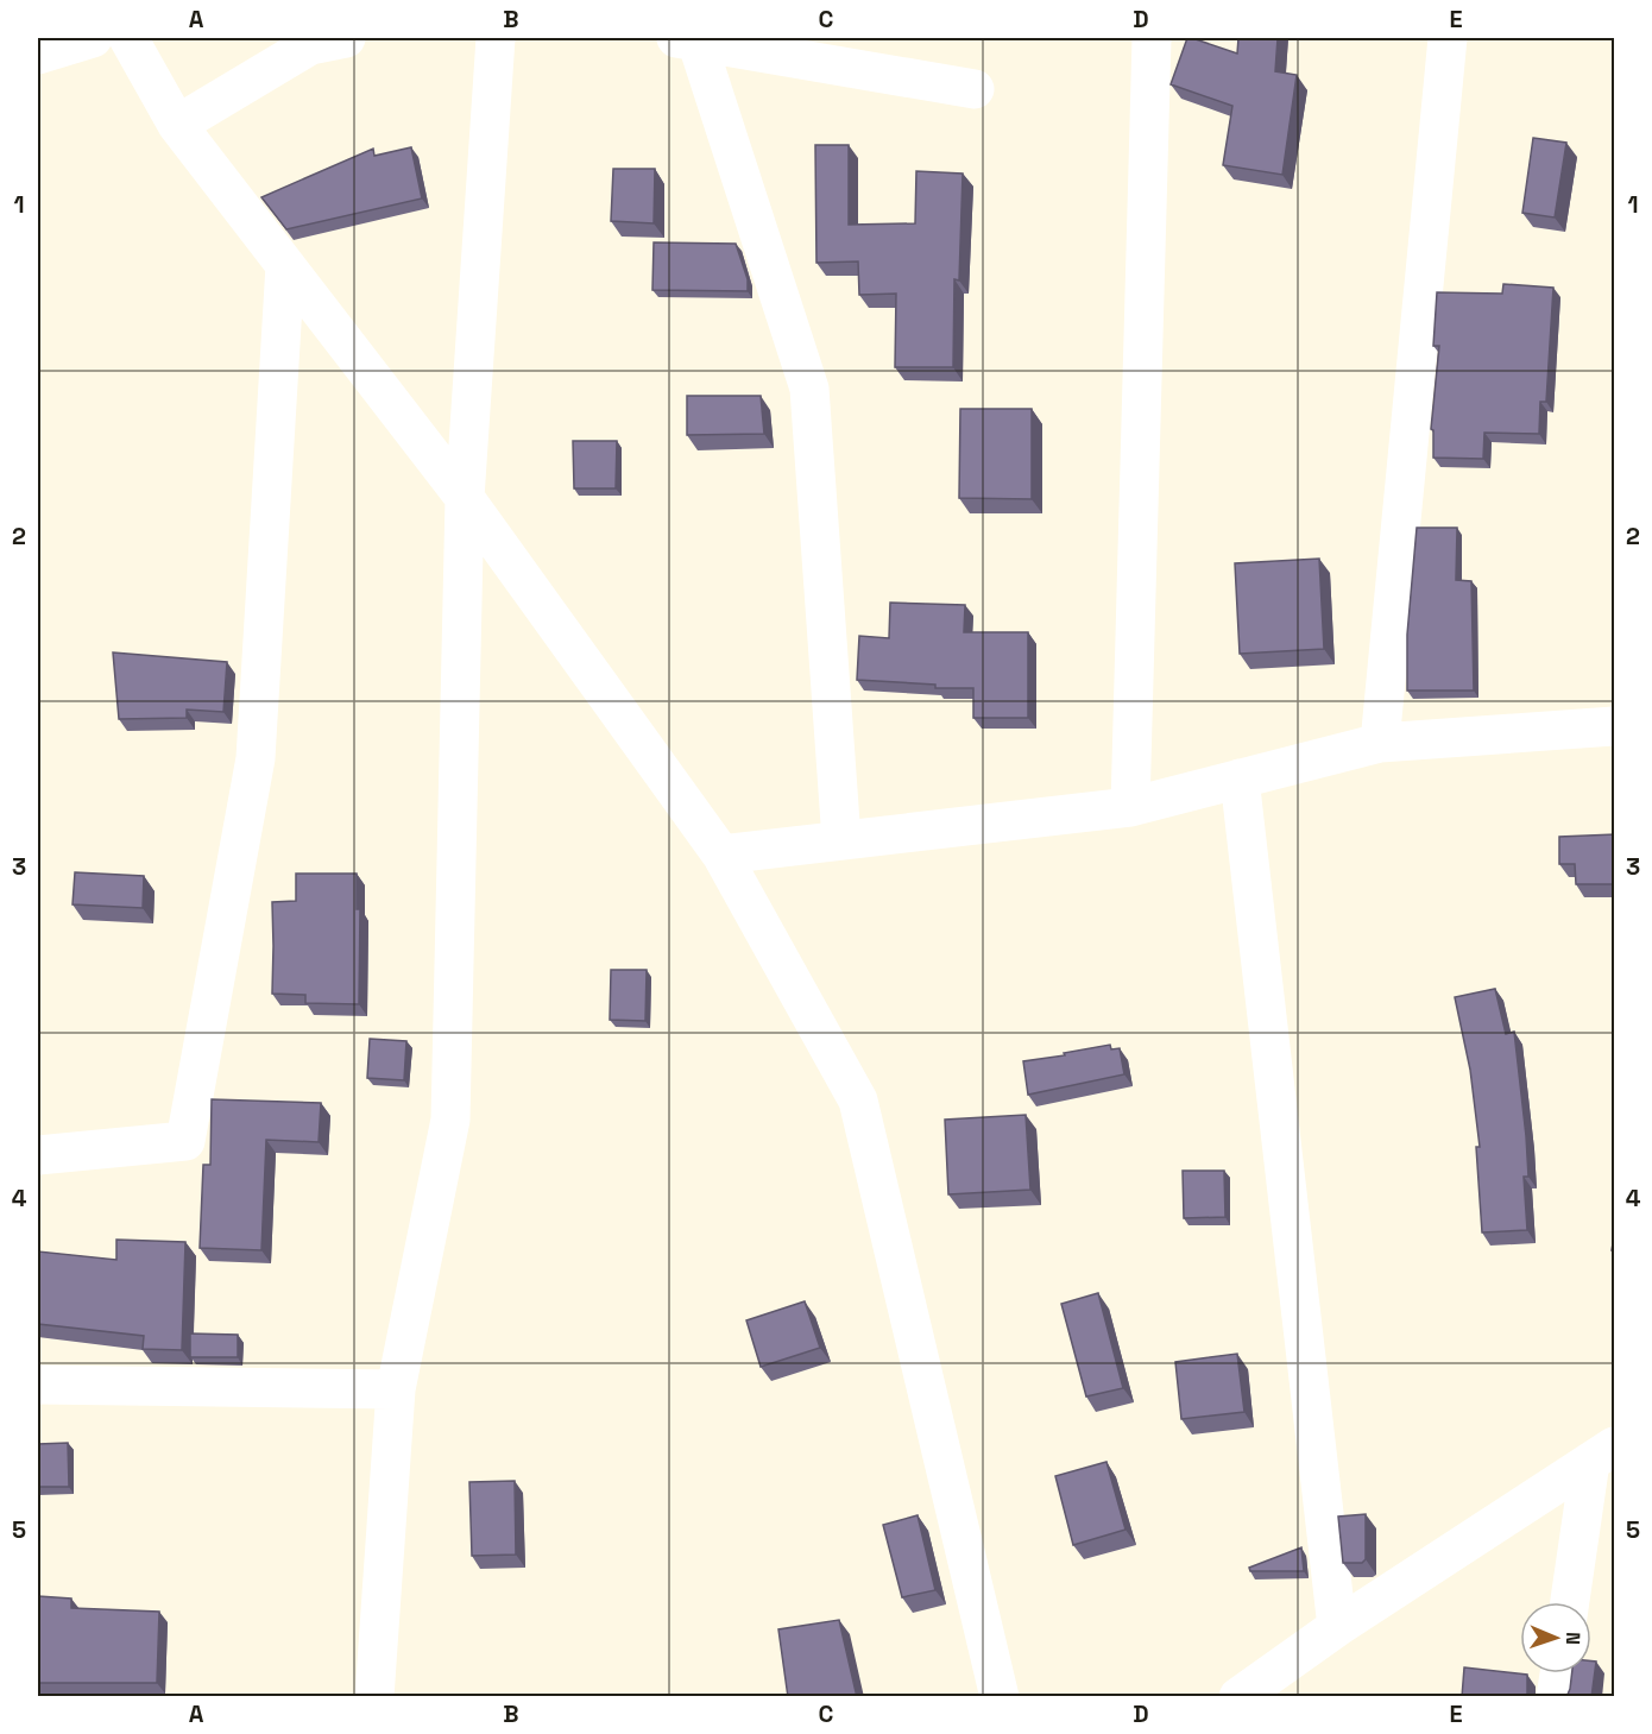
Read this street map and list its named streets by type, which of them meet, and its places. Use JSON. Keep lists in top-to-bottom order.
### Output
{
  "north": "right",
  "grid": {
    "columns": [
      "A",
      "B",
      "C",
      "D",
      "E"
    ],
    "rows": [
      "1",
      "2",
      "3",
      "4",
      "5"
    ]
  }
}
